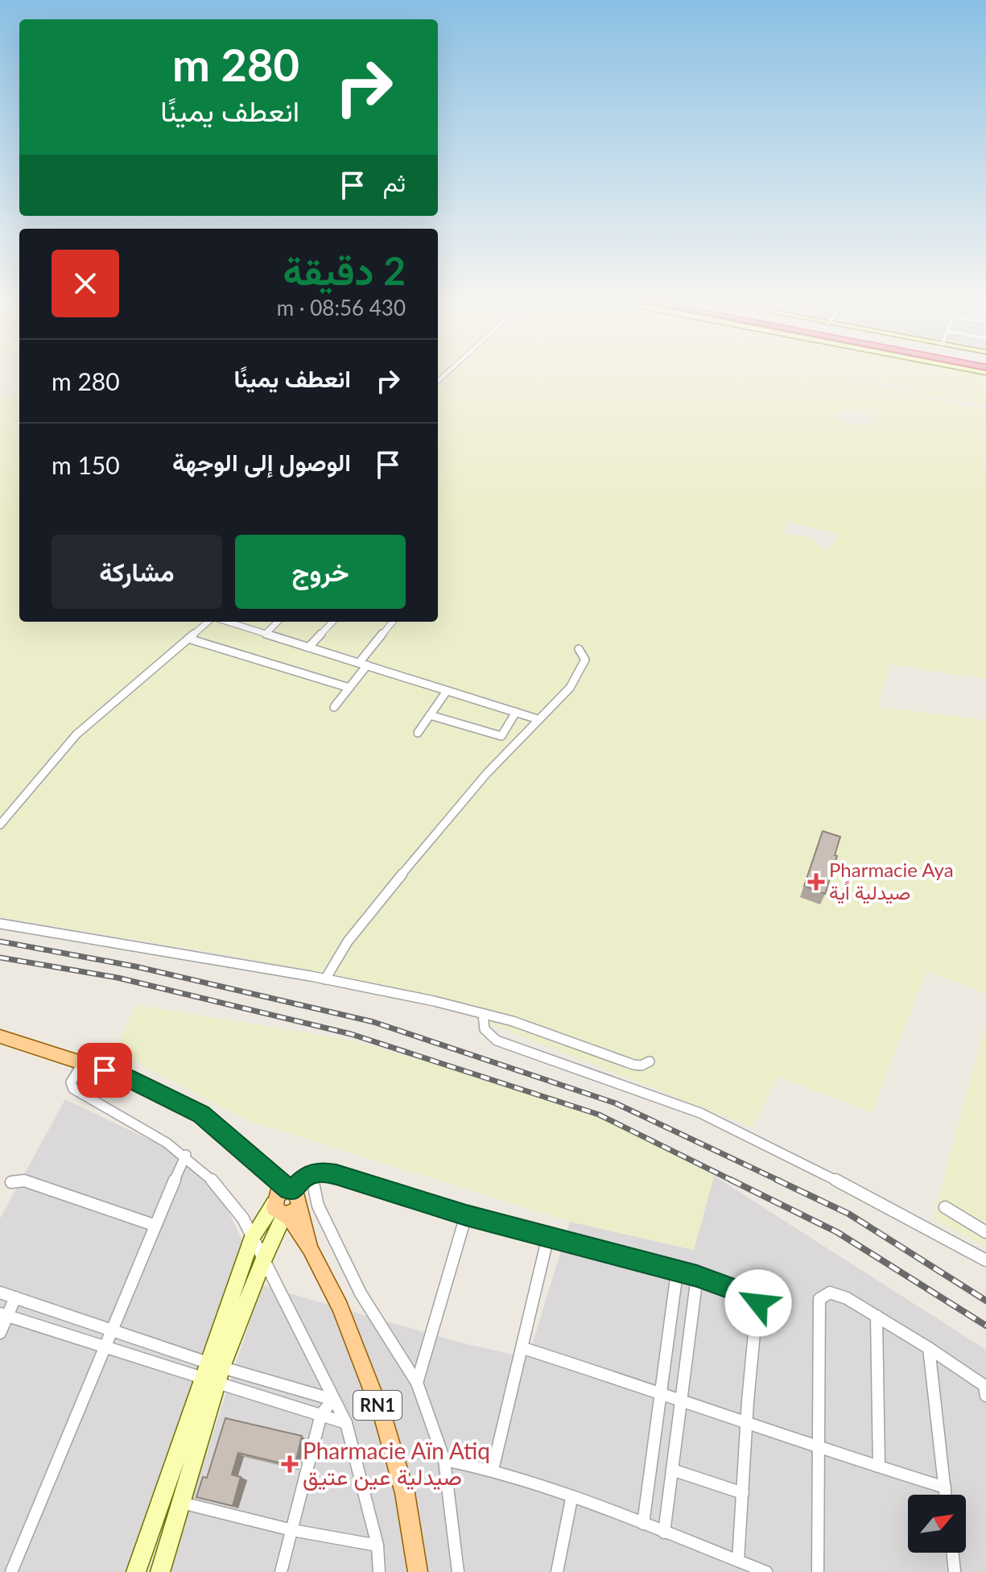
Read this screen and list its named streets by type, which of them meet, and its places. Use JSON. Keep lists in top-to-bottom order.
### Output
{
  "streets": {
    "main road": ["RN1"]
  },
  "places": {
    "health": ["Pharmacie Aya صيدلية اًية", "Pharmacie Aïn Atiq صيدلية عين عتيق"]
  },
  "north": "top right",
  "page": {
    "turn": ["280 m", "انعطف يمينًا"],
    "then": "ثم",
    "heading": ["2 دقيقة", "430 m · 08:56"],
    "list": [
      {
        "name": "انعطف يمينًا",
        "value": "280 m"
      },
      {
        "name": "الوصول إلى الوجهة",
        "value": "150 m"
      }
    ],
    "buttons": ["خروج", "مشاركة"]
  }
}
